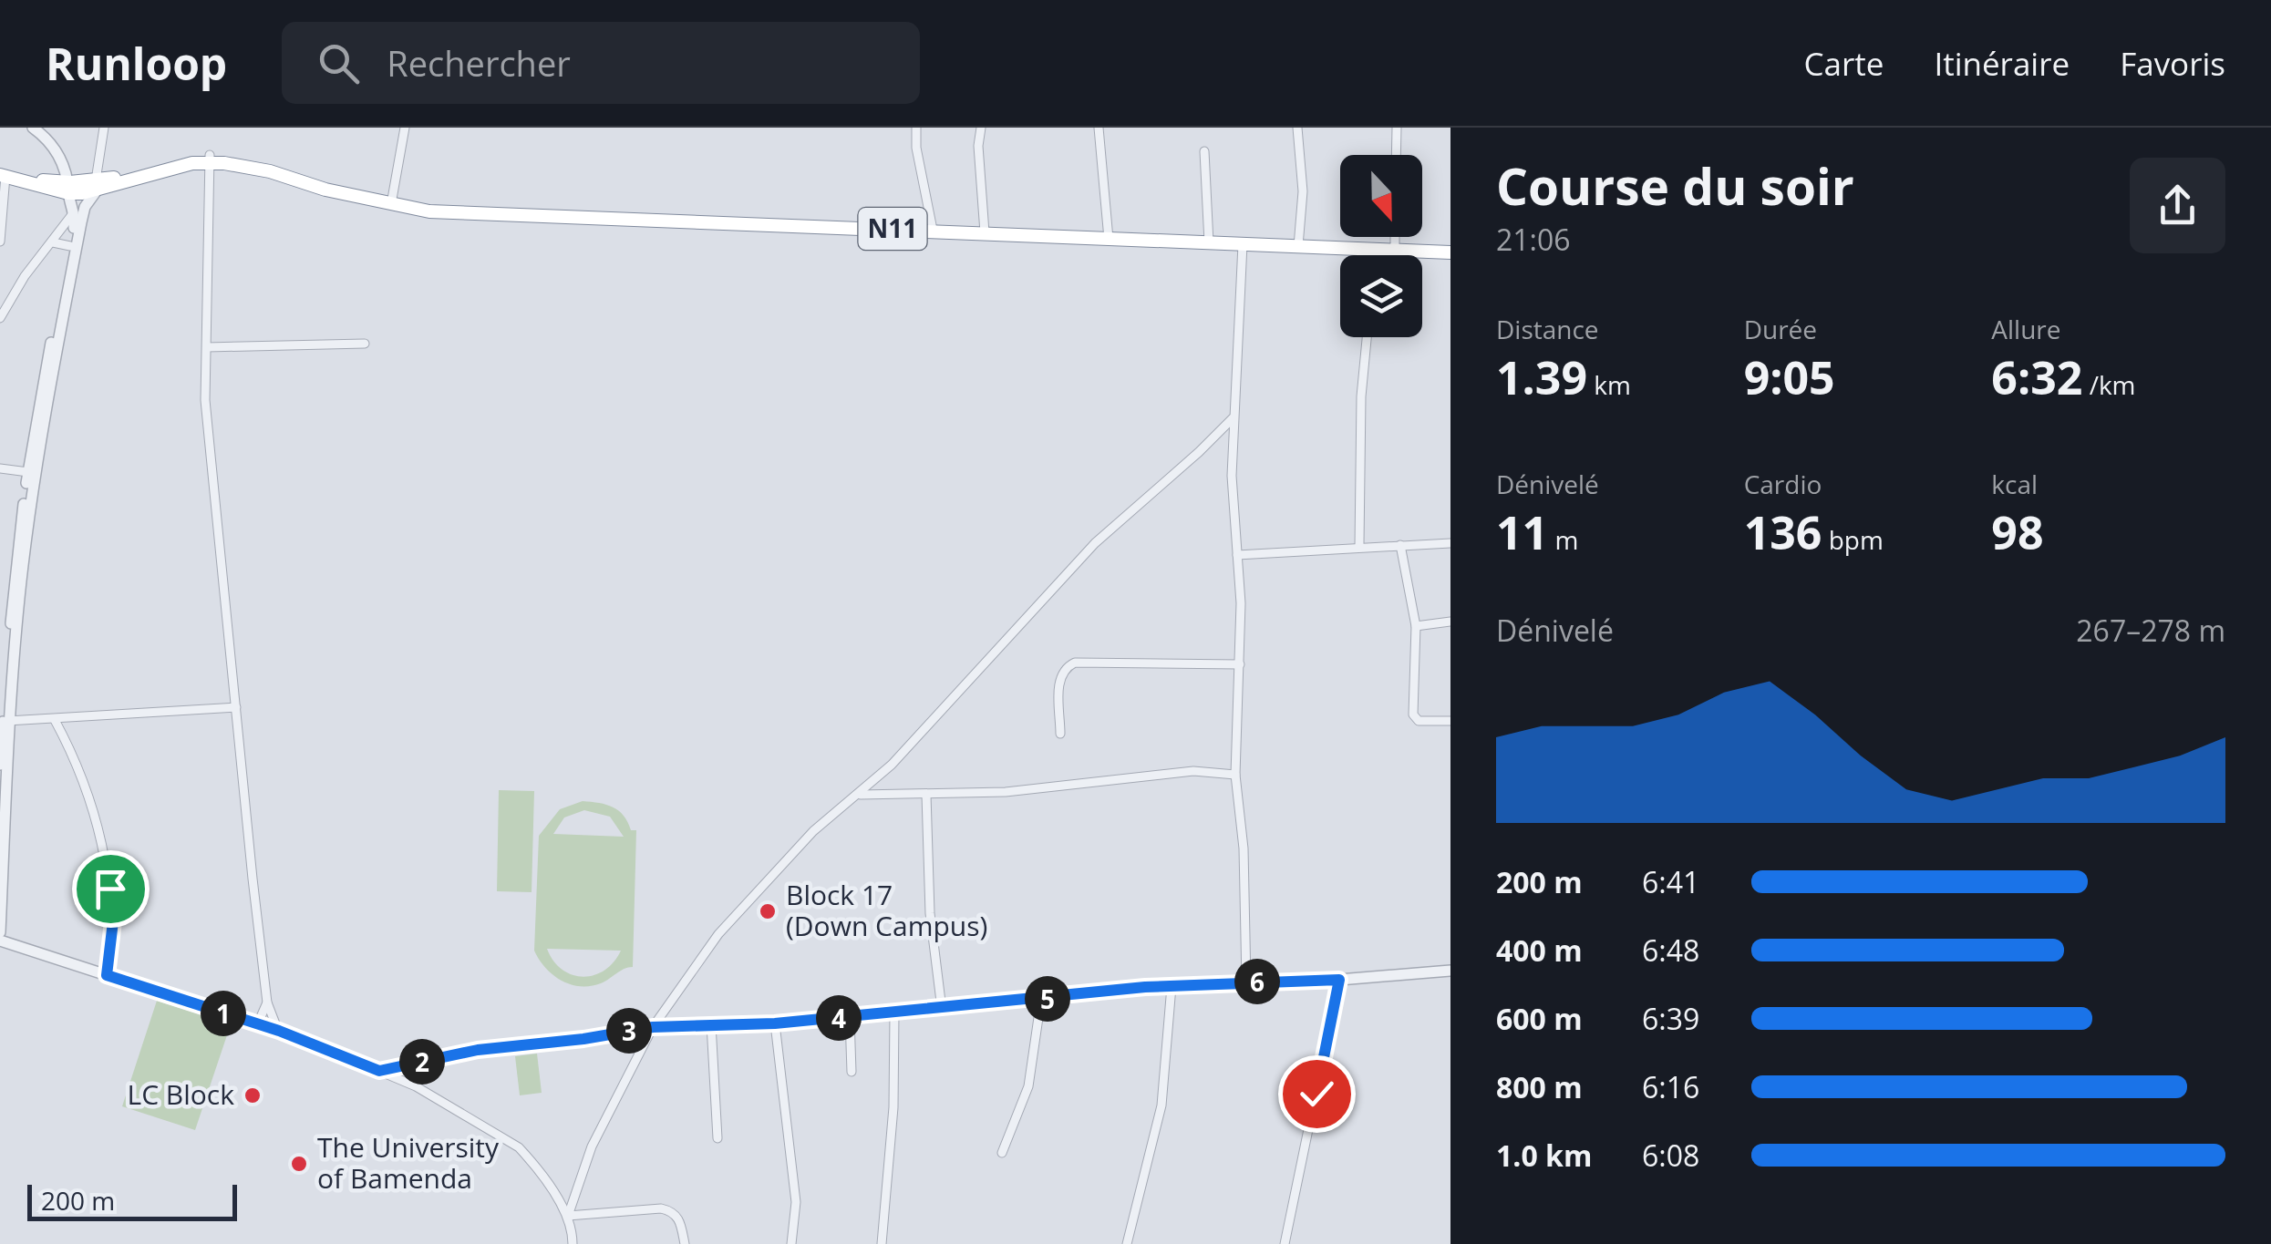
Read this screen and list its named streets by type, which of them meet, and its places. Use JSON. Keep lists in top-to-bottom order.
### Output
{
  "streets": {
    "highway": ["N11"]
  },
  "places": ["Block 17 (Down Campus)", "LC Block", "The University of Bamenda"],
  "scale_bar": "200 m",
  "north": "bottom",
  "page": {
    "header": "Runloop",
    "search": "Rechercher",
    "nav": ["Carte", "Itinéraire", "Favoris"],
    "heading": ["Course du soir", "21:06"],
    "stats": [
      ["Distance", "1.39 km"],
      ["Durée", "9:05"],
      ["Allure", "6:32 /km"],
      ["Dénivelé", "11 m"],
      ["Cardio", "136 bpm"],
      ["kcal", "98"]
    ],
    "chart": ["Dénivelé", "267–278 m"],
    "list": [
      {
        "name": "200 m",
        "note": "6:41"
      },
      {
        "name": "400 m",
        "note": "6:48"
      },
      {
        "name": "600 m",
        "note": "6:39"
      },
      {
        "name": "800 m",
        "note": "6:16"
      },
      {
        "name": "1.0 km",
        "note": "6:08"
      }
    ],
    "pins": [
      "6",
      "5",
      "1",
      "4",
      "3",
      "2"
    ],
    "scale": "200 m"
  }
}
